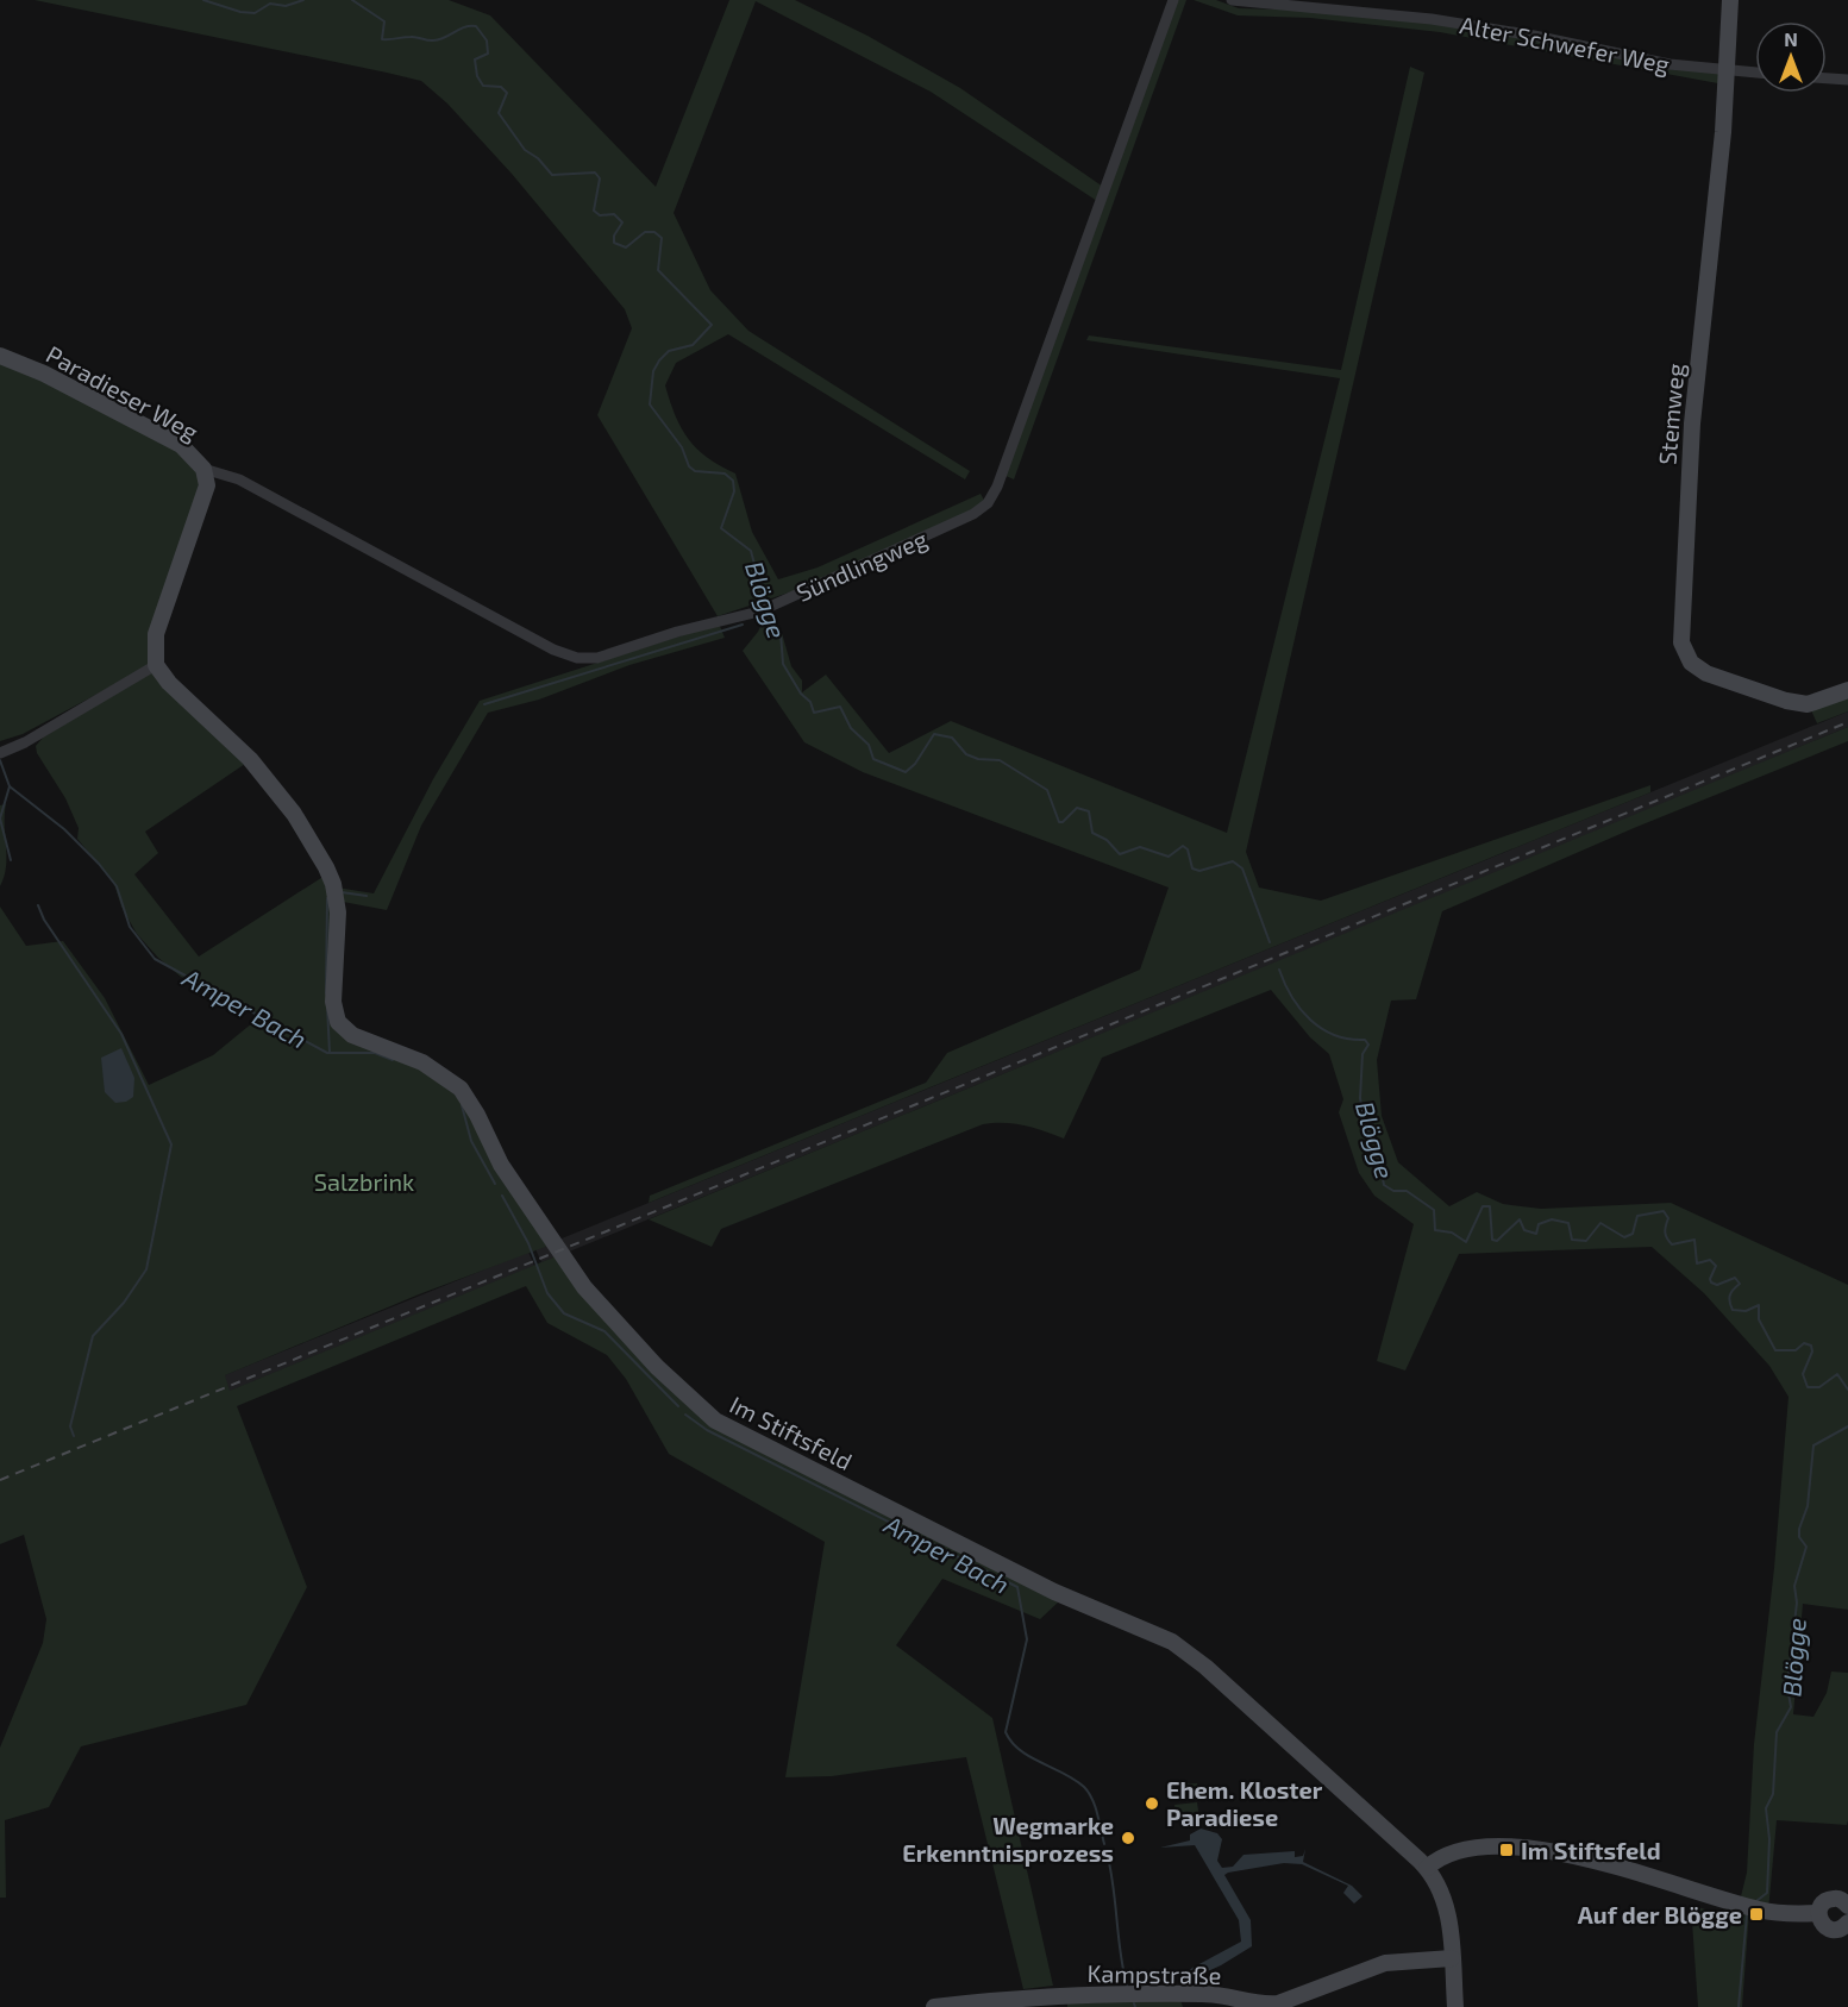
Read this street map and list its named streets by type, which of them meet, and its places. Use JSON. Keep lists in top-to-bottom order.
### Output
{
  "streets": {
    "street": [
      "Alter Schwefer Weg",
      "Paradieser Weg",
      "Stemweg",
      "Sündlingweg",
      "Im Stiftsfeld",
      "Kampstraße"
    ]
  },
  "crossings": [
    ["Alter Schwefer Weg", "Stemweg"],
    ["Paradieser Weg", "Sündlingweg"],
    ["Paradieser Weg", "Im Stiftsfeld"]
  ],
  "water": ["Blögge", "Amper Bach"],
  "parks": ["Salzbrink"],
  "places": {
    "other": ["Ehem. Kloster Paradiese", "Wegmarke Erkenntnisprozess"],
    "transit": ["Im Stiftsfeld", "Auf der Blögge"]
  },
  "north": "top"
}
